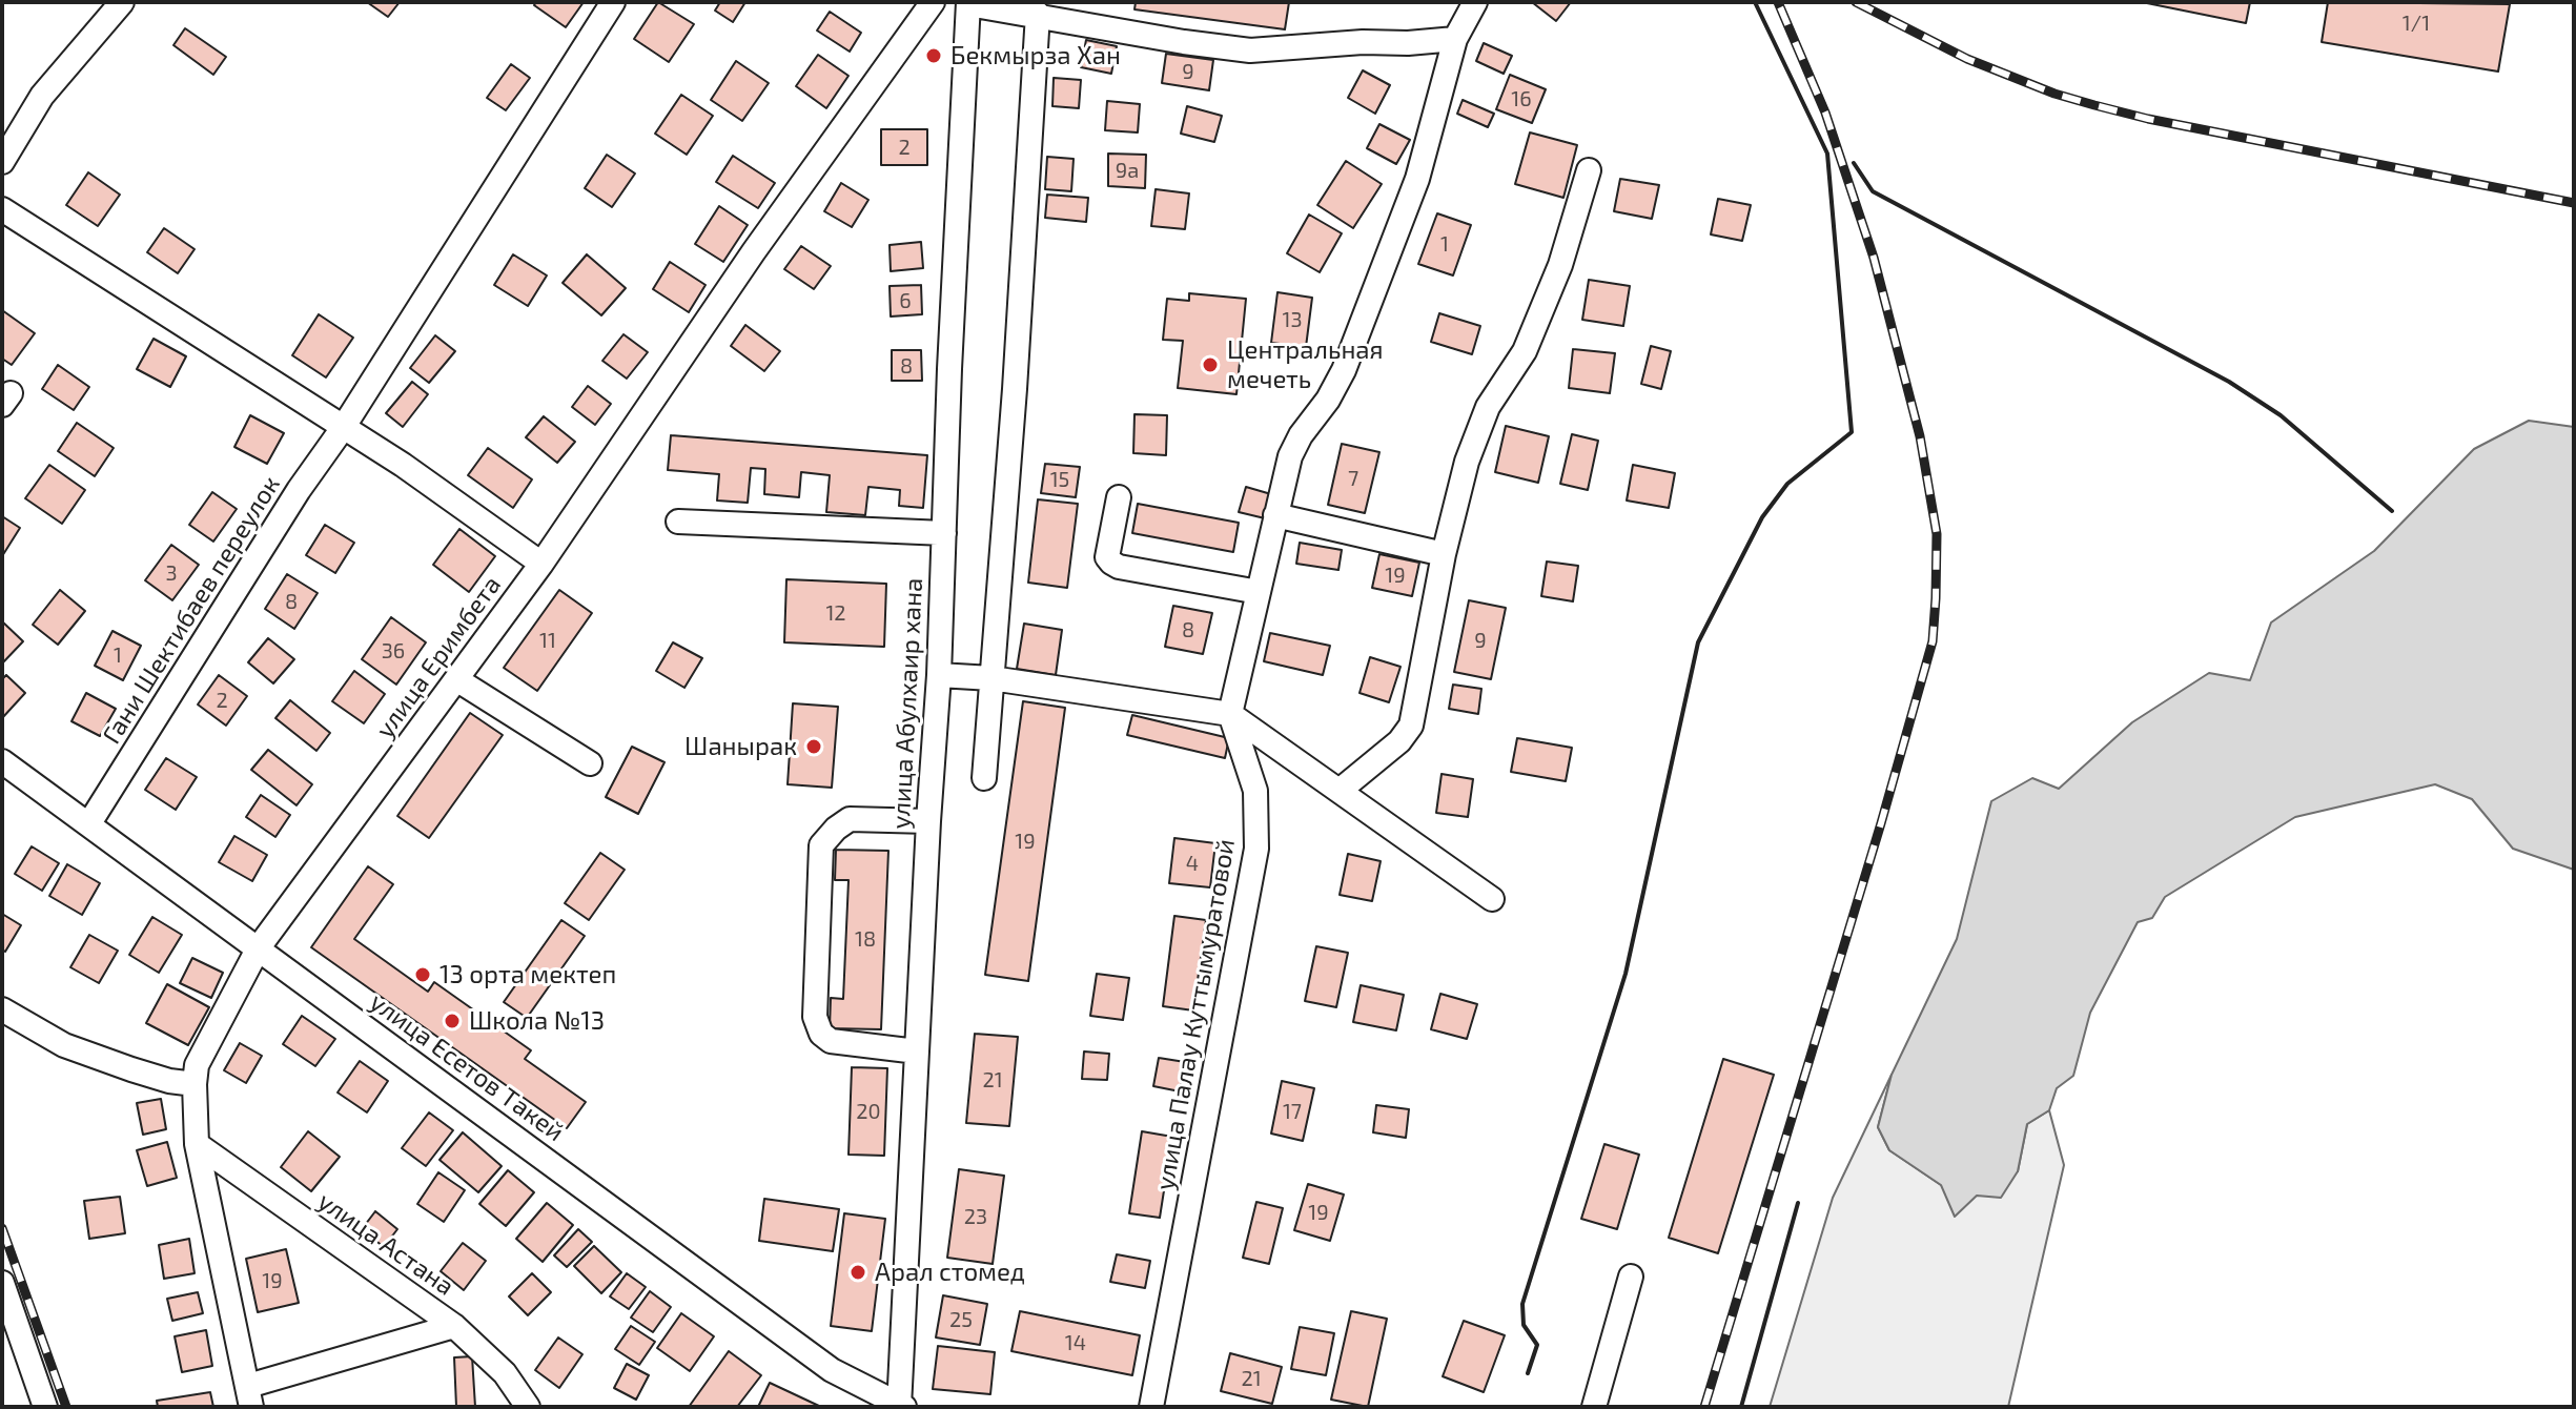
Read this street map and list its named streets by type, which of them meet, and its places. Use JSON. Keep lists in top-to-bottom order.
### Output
{
  "streets": {
    "street": [
      "Гани Шектибаев переулок",
      "улица Еримбета",
      "улица Абулхаир хана",
      "улица Палау Куттымуратовой",
      "улица Есетов Такей",
      "улица Астана"
    ]
  },
  "crossings": [
    ["Гани Шектибаев переулок", "улица Есетов Такей"],
    ["улица Еримбета", "улица Есетов Такей"],
    ["улица Еримбета", "улица Астана"],
    ["улица Абулхаир хана", "улица Есетов Такей"]
  ],
  "places": [
    "Бекмырза Хан",
    "Центральная мечеть",
    "Шанырак",
    "13 орта мектеп",
    "Школа №13",
    "Арал стомед"
  ],
  "house_numbers": [
    "1/1",
    "9",
    "16",
    "2",
    "9а",
    "1",
    "6",
    "13",
    "8",
    "7",
    "15",
    "3",
    "19",
    "8",
    "12",
    "8",
    "11",
    "9",
    "36",
    "1",
    "2",
    "19",
    "4",
    "18",
    "21",
    "20",
    "17",
    "19",
    "23",
    "19",
    "25",
    "14",
    "21"
  ]
}
